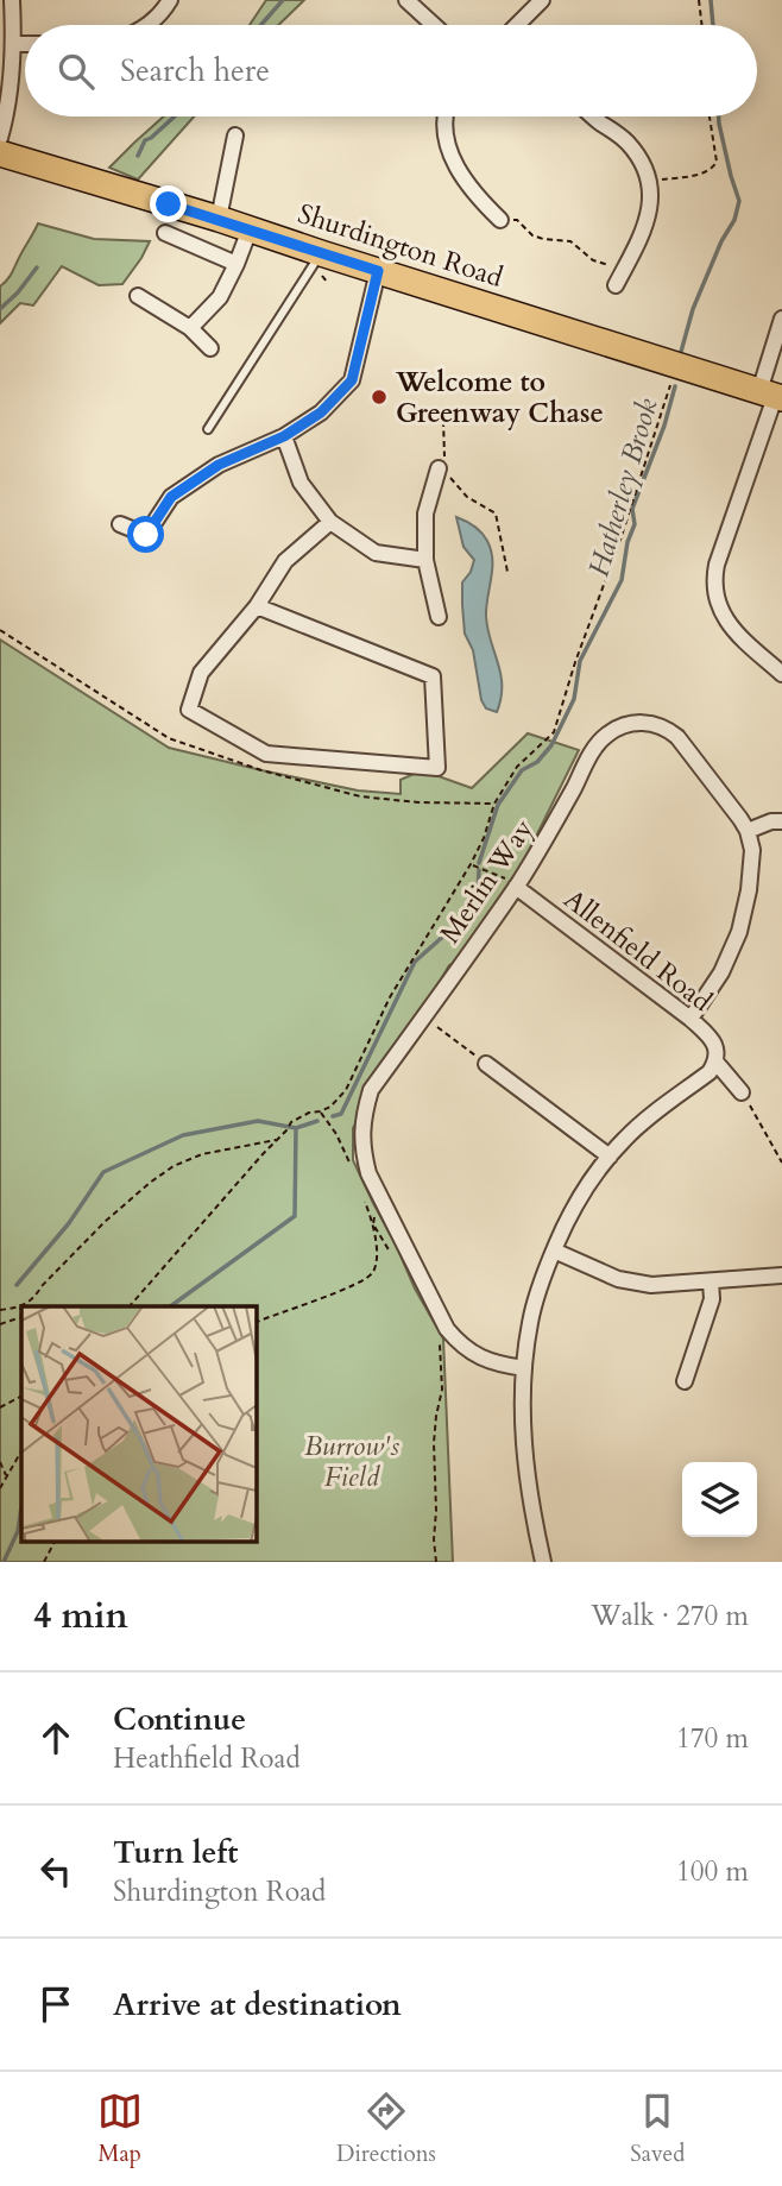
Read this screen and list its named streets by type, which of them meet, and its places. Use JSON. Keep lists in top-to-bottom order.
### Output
{
  "streets": {
    "main road": ["Shurdington Road"],
    "street": ["Merlin Way", "Allenfield Road"]
  },
  "crossings": [
    ["Merlin Way", "Allenfield Road"]
  ],
  "water": ["Hatherley Brook"],
  "parks": ["Burrow's Field"],
  "places": ["Welcome to Greenway Chase"],
  "page": {
    "search": "Search here",
    "heading": ["4 min", "Walk · 270 m"],
    "list": [
      ["Continue", "Heathfield Road", "170 m"],
      ["Turn left", "Shurdington Road", "100 m"],
      "Arrive at destination"
    ],
    "nav": ["Map", "Directions", "Saved"]
  }
}
